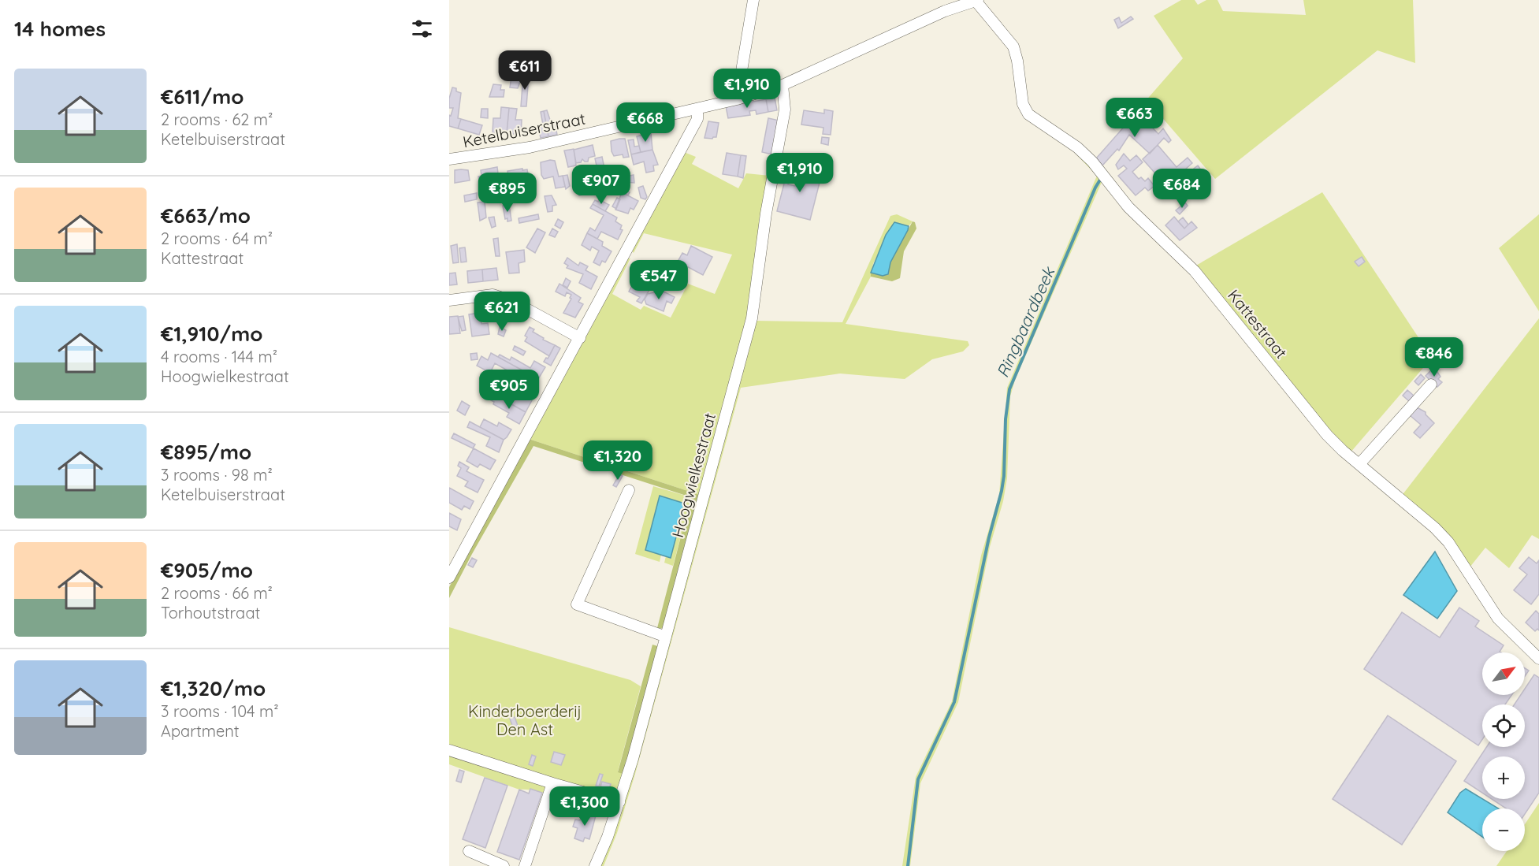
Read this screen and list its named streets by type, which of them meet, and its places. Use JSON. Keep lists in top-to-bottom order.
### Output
{
  "streets": {
    "street": ["Ketelbuiserstraat", "Kattestraat", "Hoogwielkestraat"]
  },
  "crossings": [
    ["Ketelbuiserstraat", "Kattestraat"],
    ["Ketelbuiserstraat", "Hoogwielkestraat"]
  ],
  "water": ["Ringbaardbeek"],
  "parks": ["Kinderboerderij Den Ast"],
  "north": "top right",
  "page": {
    "heading": "14 homes",
    "price": [
      "€611",
      "€1,910",
      "€663",
      "€668",
      "€1,910",
      "€907",
      "€684",
      "€895",
      "€547",
      "€621",
      "€846",
      "€905",
      "€1,320",
      "€1,300"
    ],
    "list": [
      {
        "name": "€611/mo",
        "note": "2 rooms · 62 m² · Ketelbuiserstraat"
      },
      {
        "name": "€663/mo",
        "note": "2 rooms · 64 m² · Kattestraat"
      },
      {
        "name": "€1,910/mo",
        "note": "4 rooms · 144 m² · Hoogwielkestraat"
      },
      {
        "name": "€895/mo",
        "note": "3 rooms · 98 m² · Ketelbuiserstraat"
      },
      {
        "name": "€905/mo",
        "note": "2 rooms · 66 m² · Torhoutstraat"
      },
      {
        "name": "€1,320/mo",
        "note": "3 rooms · 104 m² · Apartment"
      }
    ],
    "map_buttons": ["+", "−"]
  }
}
